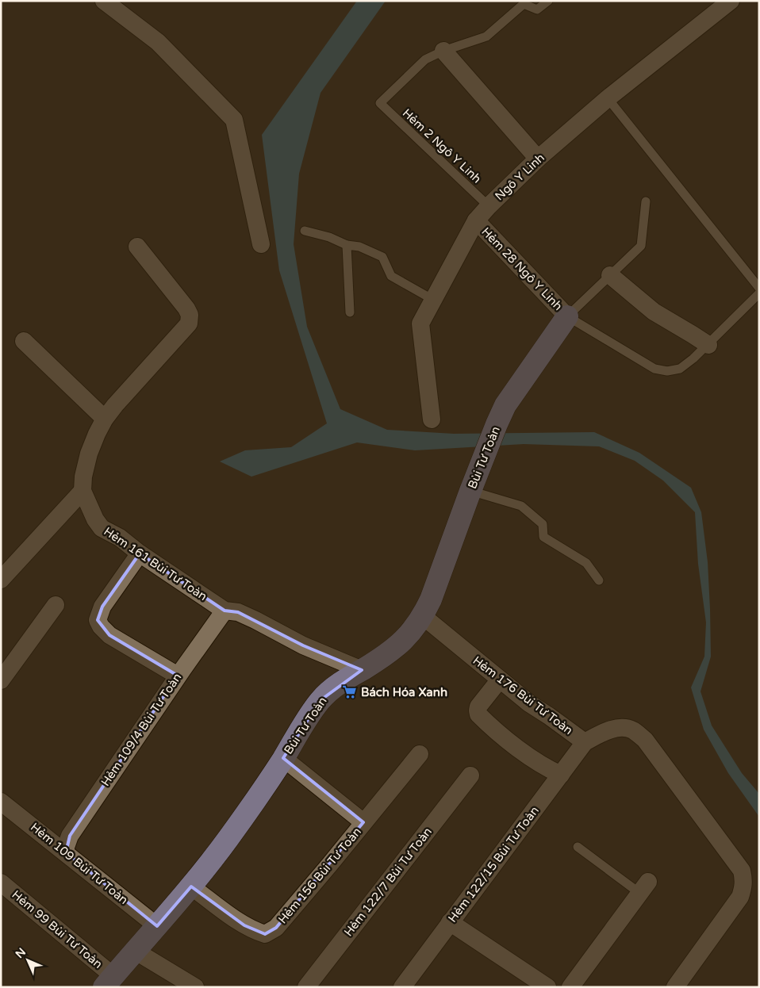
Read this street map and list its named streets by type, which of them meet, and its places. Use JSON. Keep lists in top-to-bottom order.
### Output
{
  "streets": {
    "street": [
      "Ngô Y Linh",
      "Hẻm 28 Ngô Y Linh",
      "Bùi Tư Toàn",
      "Hẻm 161 Bùi Tư Toàn",
      "Hẻm 176 Bùi Tư Toàn",
      "Hẻm 109/4 Bùi Tư Toàn",
      "Hẻm 109 Bùi Tư Toàn",
      "Hẻm 122/15 Bùi Tư Toàn",
      "Hẻm 156 Bùi Tư Toàn",
      "Hẻm 122/7 Bùi Tư Toàn",
      "Hẻm 99 Bùi Tư Toàn"
    ],
    "lane": ["Hẻm 2 Ngô Y Linh"]
  },
  "crossings": [
    ["Hẻm 2 Ngô Y Linh", "Ngô Y Linh"],
    ["Ngô Y Linh", "Hẻm 28 Ngô Y Linh"],
    ["Hẻm 28 Ngô Y Linh", "Bùi Tư Toàn"],
    ["Bùi Tư Toàn", "Hẻm 161 Bùi Tư Toàn"],
    ["Bùi Tư Toàn", "Hẻm 176 Bùi Tư Toàn"],
    ["Bùi Tư Toàn", "Hẻm 109 Bùi Tư Toàn"],
    ["Bùi Tư Toàn", "Hẻm 156 Bùi Tư Toàn"],
    ["Bùi Tư Toàn", "Hẻm 99 Bùi Tư Toàn"],
    ["Hẻm 161 Bùi Tư Toàn", "Hẻm 109/4 Bùi Tư Toàn"],
    ["Hẻm 176 Bùi Tư Toàn", "Hẻm 122/15 Bùi Tư Toàn"],
    ["Hẻm 109/4 Bùi Tư Toàn", "Hẻm 109 Bùi Tư Toàn"]
  ],
  "places": {
    "supermarket": ["Bách Hóa Xanh"]
  },
  "north": "top left"
}
